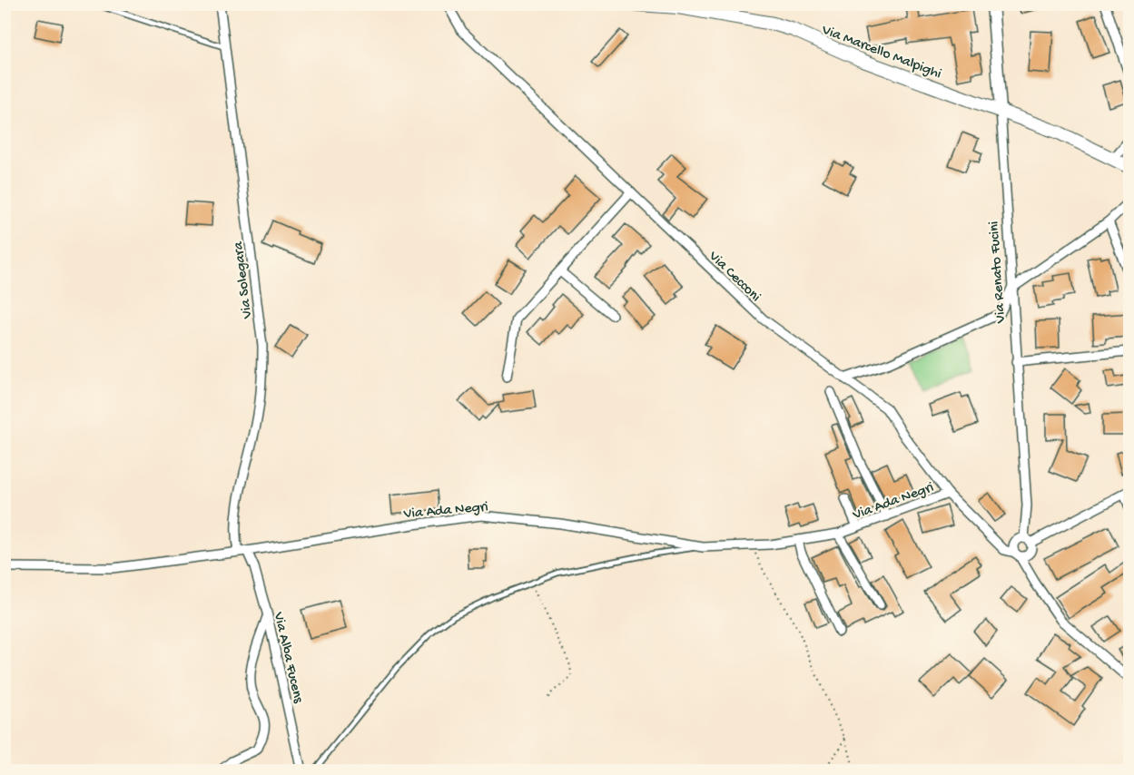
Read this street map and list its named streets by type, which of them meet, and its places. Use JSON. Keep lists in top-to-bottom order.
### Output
{
  "streets": {
    "main road": ["Via Marcello Malpighi"],
    "street": [
      "Via Renato Fucini",
      "Via Cecconi",
      "Via Solegara",
      "Via Ada Negri",
      "Via Alba Fucens"
    ]
  },
  "crossings": [
    ["Via Marcello Malpighi", "Via Renato Fucini"],
    ["Via Renato Fucini", "Via Cecconi"],
    ["Via Cecconi", "Via Ada Negri"],
    ["Via Solegara", "Via Ada Negri"],
    ["Via Solegara", "Via Alba Fucens"],
    ["Via Ada Negri", "Via Alba Fucens"]
  ]
}
